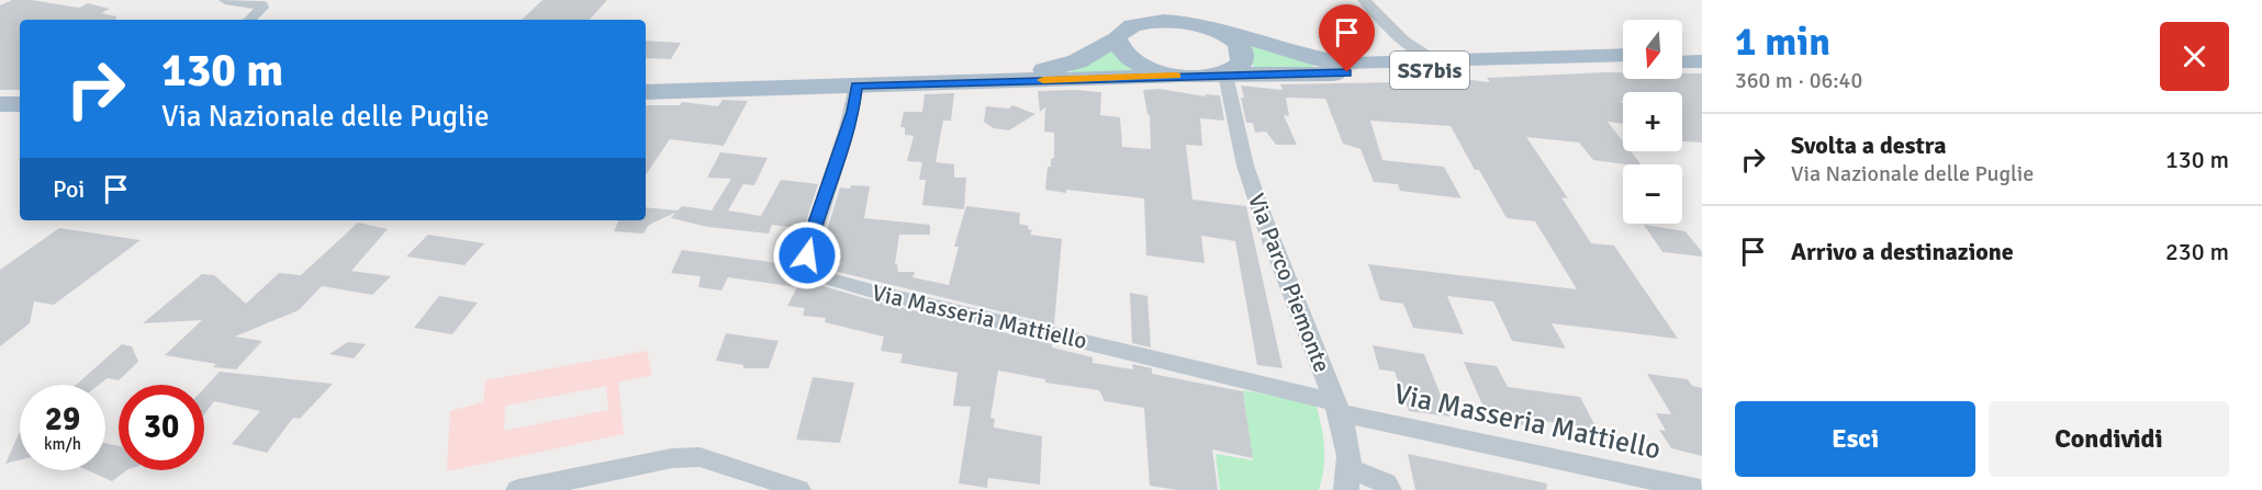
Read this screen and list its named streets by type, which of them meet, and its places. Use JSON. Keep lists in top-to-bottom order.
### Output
{
  "streets": {
    "main road": ["SS7bis"],
    "street": ["Via Parco Piemonte", "Via Masseria Mattiello"]
  },
  "crossings": [
    ["SS7bis", "Via Parco Piemonte"],
    ["SS7bis", "Via Masseria Mattiello"],
    ["Via Parco Piemonte", "Via Masseria Mattiello"]
  ],
  "north": "bottom",
  "page": {
    "heading": ["1 min", "360 m · 06:40"],
    "map_buttons": ["+", "−"],
    "turn": ["130 m", "Via Nazionale delle Puglie"],
    "list": [
      {
        "name": "Svolta a destra",
        "note": "Via Nazionale delle Puglie",
        "value": "130 m"
      },
      {
        "name": "Arrivo a destinazione",
        "value": "230 m"
      }
    ],
    "then": "Poi",
    "speed": "29 km/h",
    "limit": "30",
    "buttons": ["Esci", "Condividi"]
  }
}
